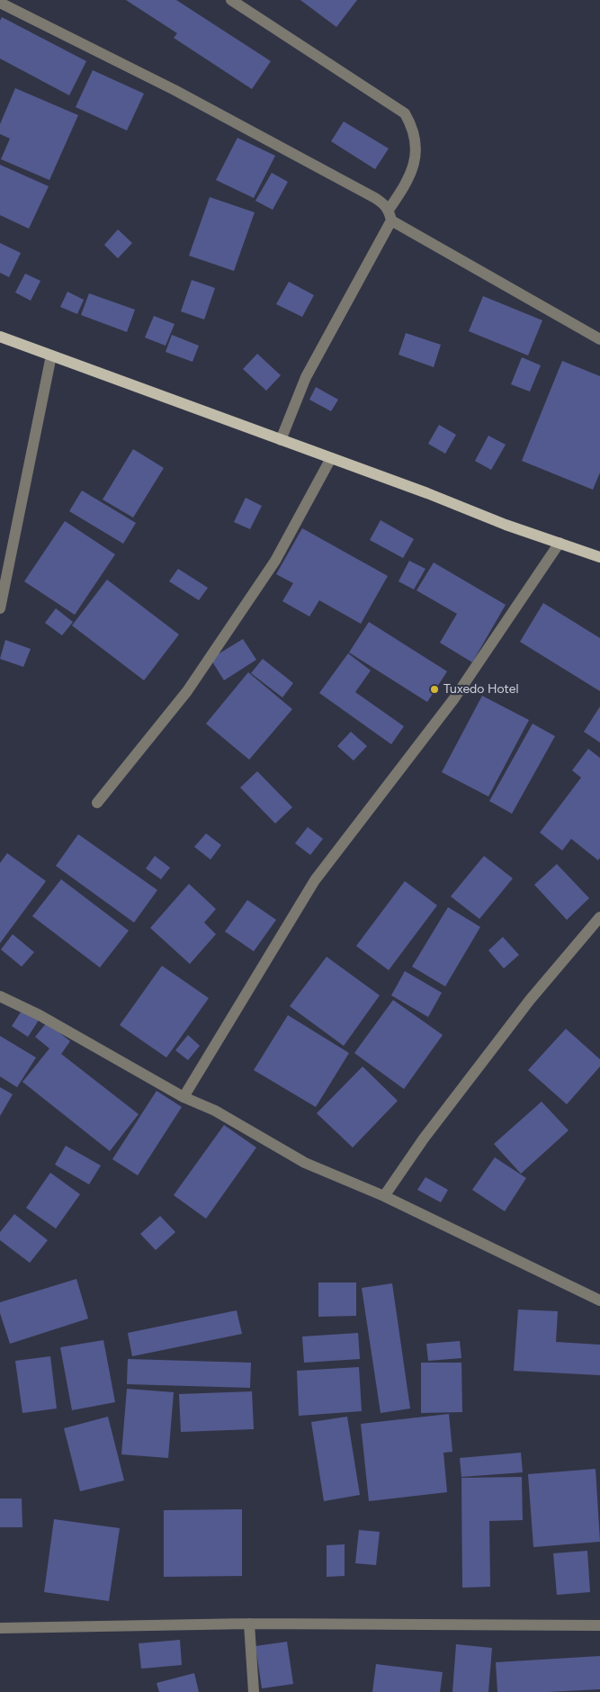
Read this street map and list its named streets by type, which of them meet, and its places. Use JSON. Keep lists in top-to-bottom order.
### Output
{
  "places": ["Tuxedo Hotel"]
}
